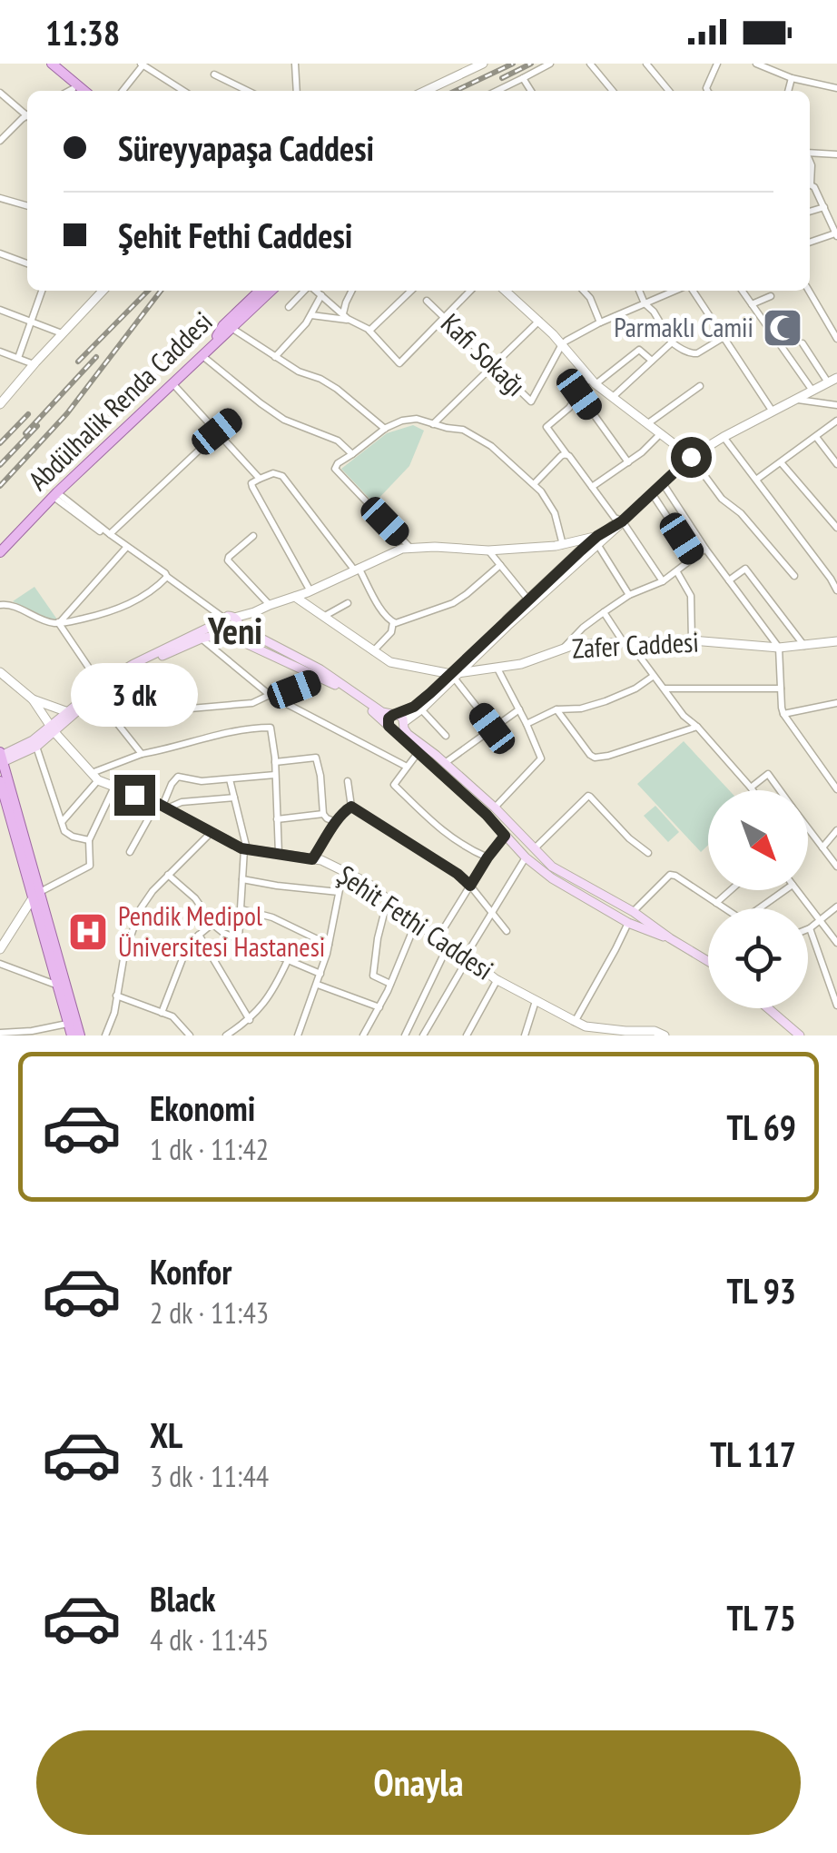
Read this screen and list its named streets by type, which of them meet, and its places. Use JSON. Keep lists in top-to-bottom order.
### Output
{
  "streets": {
    "main road": ["Abdülhalik Renda Caddesi"],
    "street": ["Kafi Sokağı", "Zafer Caddesi", "Şehit Fethi Caddesi"]
  },
  "districts": ["Yeni"],
  "places": {
    "mosque": ["Parmaklı Camii"],
    "hospital": ["Pendik Medipol Üniversitesi Hastanesi"]
  },
  "north": "bottom right",
  "page": {
    "status": "11:38",
    "banner": ["Süreyyapaşa Caddesi", "Şehit Fethi Caddesi"],
    "bubble": "3 dk",
    "list": [
      {
        "name": "Ekonomi",
        "note": "1 dk · 11:42",
        "value": "TL 69"
      },
      {
        "name": "Konfor",
        "note": "2 dk · 11:43",
        "value": "TL 93"
      },
      {
        "name": "XL",
        "note": "3 dk · 11:44",
        "value": "TL 117"
      },
      {
        "name": "Black",
        "note": "4 dk · 11:45",
        "value": "TL 75"
      }
    ],
    "buttons": "Onayla"
  }
}
